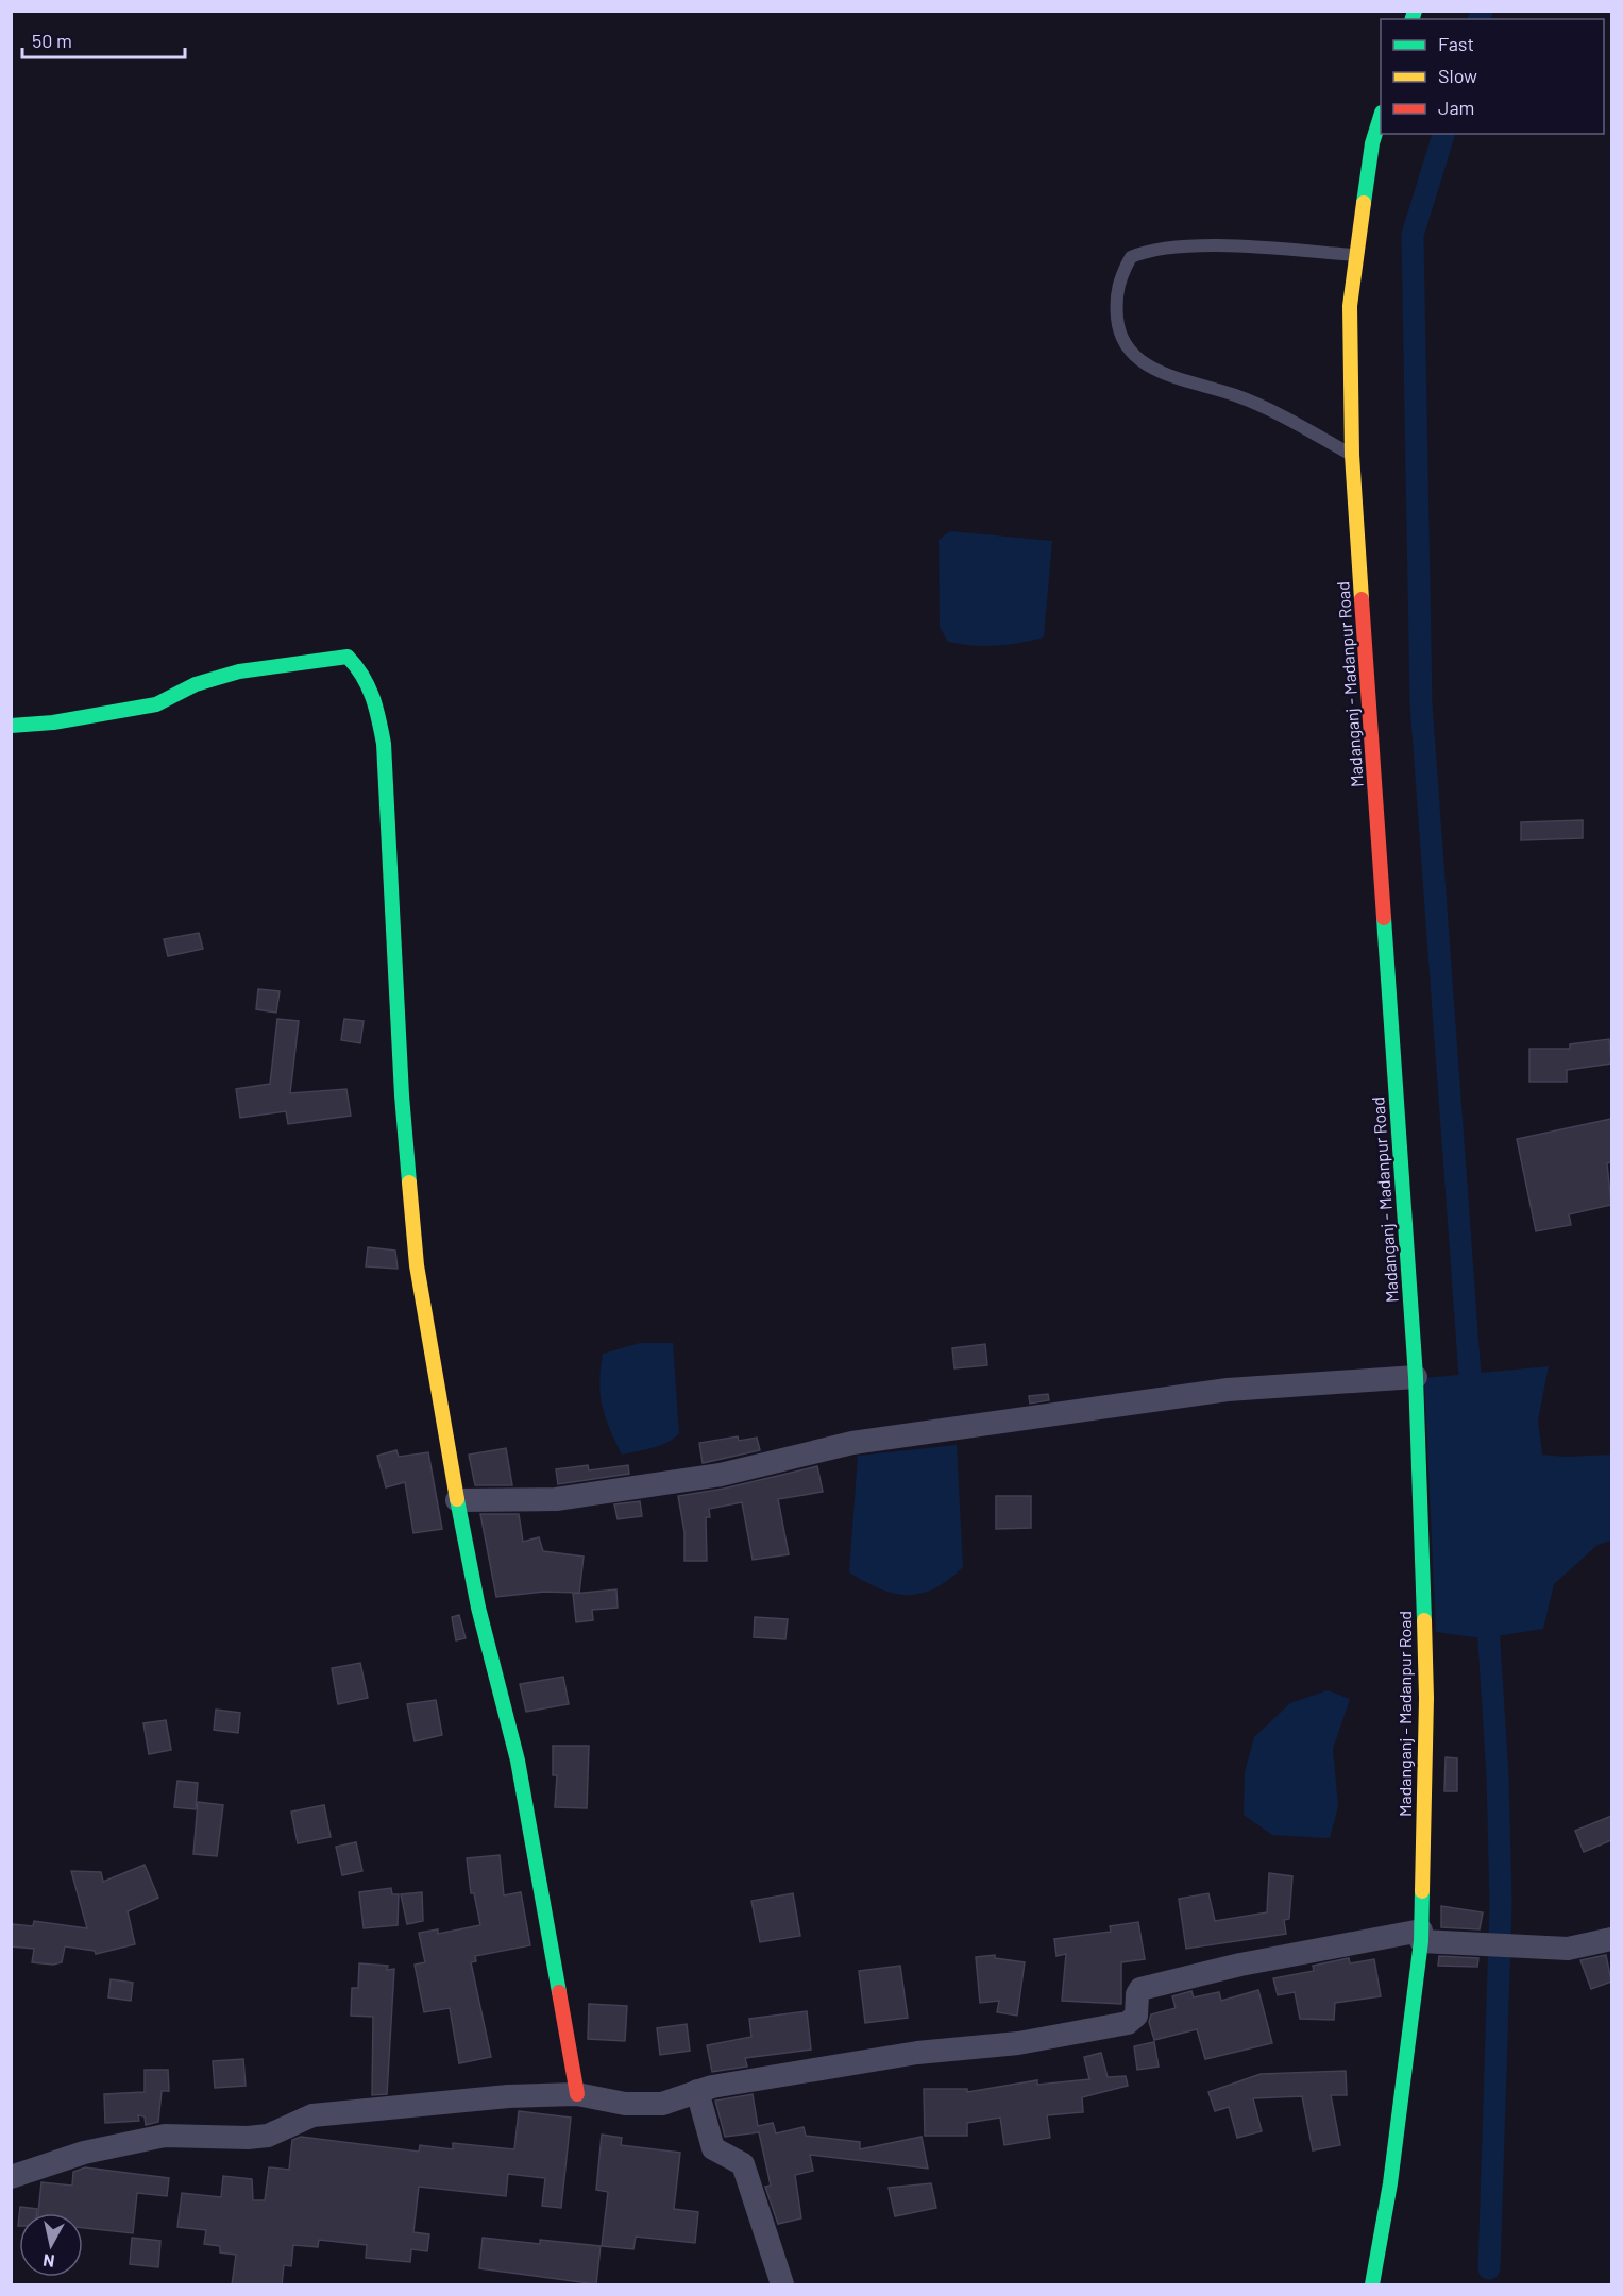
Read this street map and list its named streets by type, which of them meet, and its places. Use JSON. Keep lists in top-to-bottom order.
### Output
{
  "streets": {
    "main road": ["Madanganj - Madanpur Road"]
  },
  "legend": ["Fast", "Slow", "Jam"],
  "scale_bar": "50 m",
  "north": "bottom"
}
